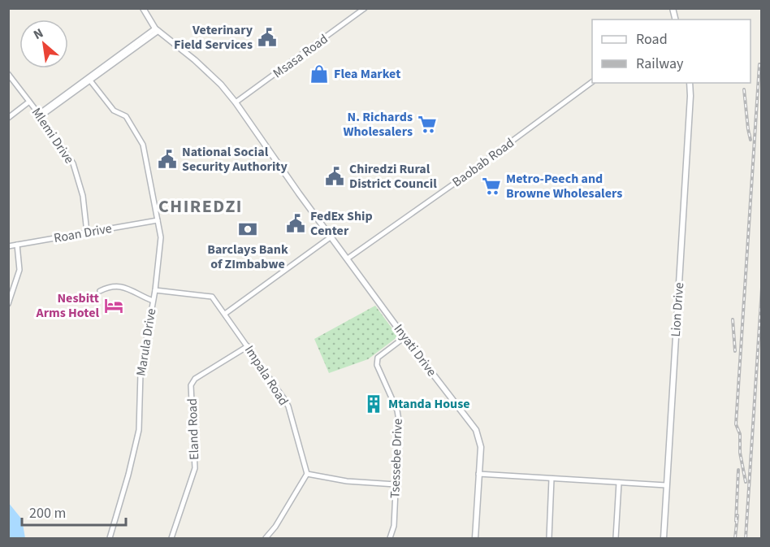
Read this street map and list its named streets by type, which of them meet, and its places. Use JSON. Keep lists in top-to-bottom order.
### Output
{
  "streets": {
    "street": [
      "Msasa Road",
      "Mlemi Drive",
      "Baobab Road",
      "Roan Drive",
      "Lion Drive",
      "Marula Drive",
      "Inyati Drive",
      "Impala Road",
      "Eland Road",
      "Tsessebe Drive"
    ]
  },
  "crossings": [
    ["Msasa Road", "Inyati Drive"],
    ["Mlemi Drive", "Roan Drive"],
    ["Baobab Road", "Inyati Drive"],
    ["Roan Drive", "Marula Drive"],
    ["Marula Drive", "Impala Road"],
    ["Inyati Drive", "Tsessebe Drive"],
    ["Impala Road", "Eland Road"]
  ],
  "districts": ["CHIREDZI"],
  "places": {
    "public building": [
      "Veterinary Field Services",
      "National Social Security Authority",
      "Chiredzi Rural District Council",
      "FedEx Ship Center"
    ],
    "shop": ["Flea Market"],
    "supermarket": ["N. Richards Wholesalers", "Metro-Peech and Browne Wholesalers"],
    "bank": ["Barclays Bank of ZImbabwe"],
    "hotel": ["Nesbitt Arms Hotel"],
    "building": ["Mtanda House"]
  },
  "legend": ["Road", "Railway"],
  "scale_bar": "200 m",
  "north": "top left"
}
